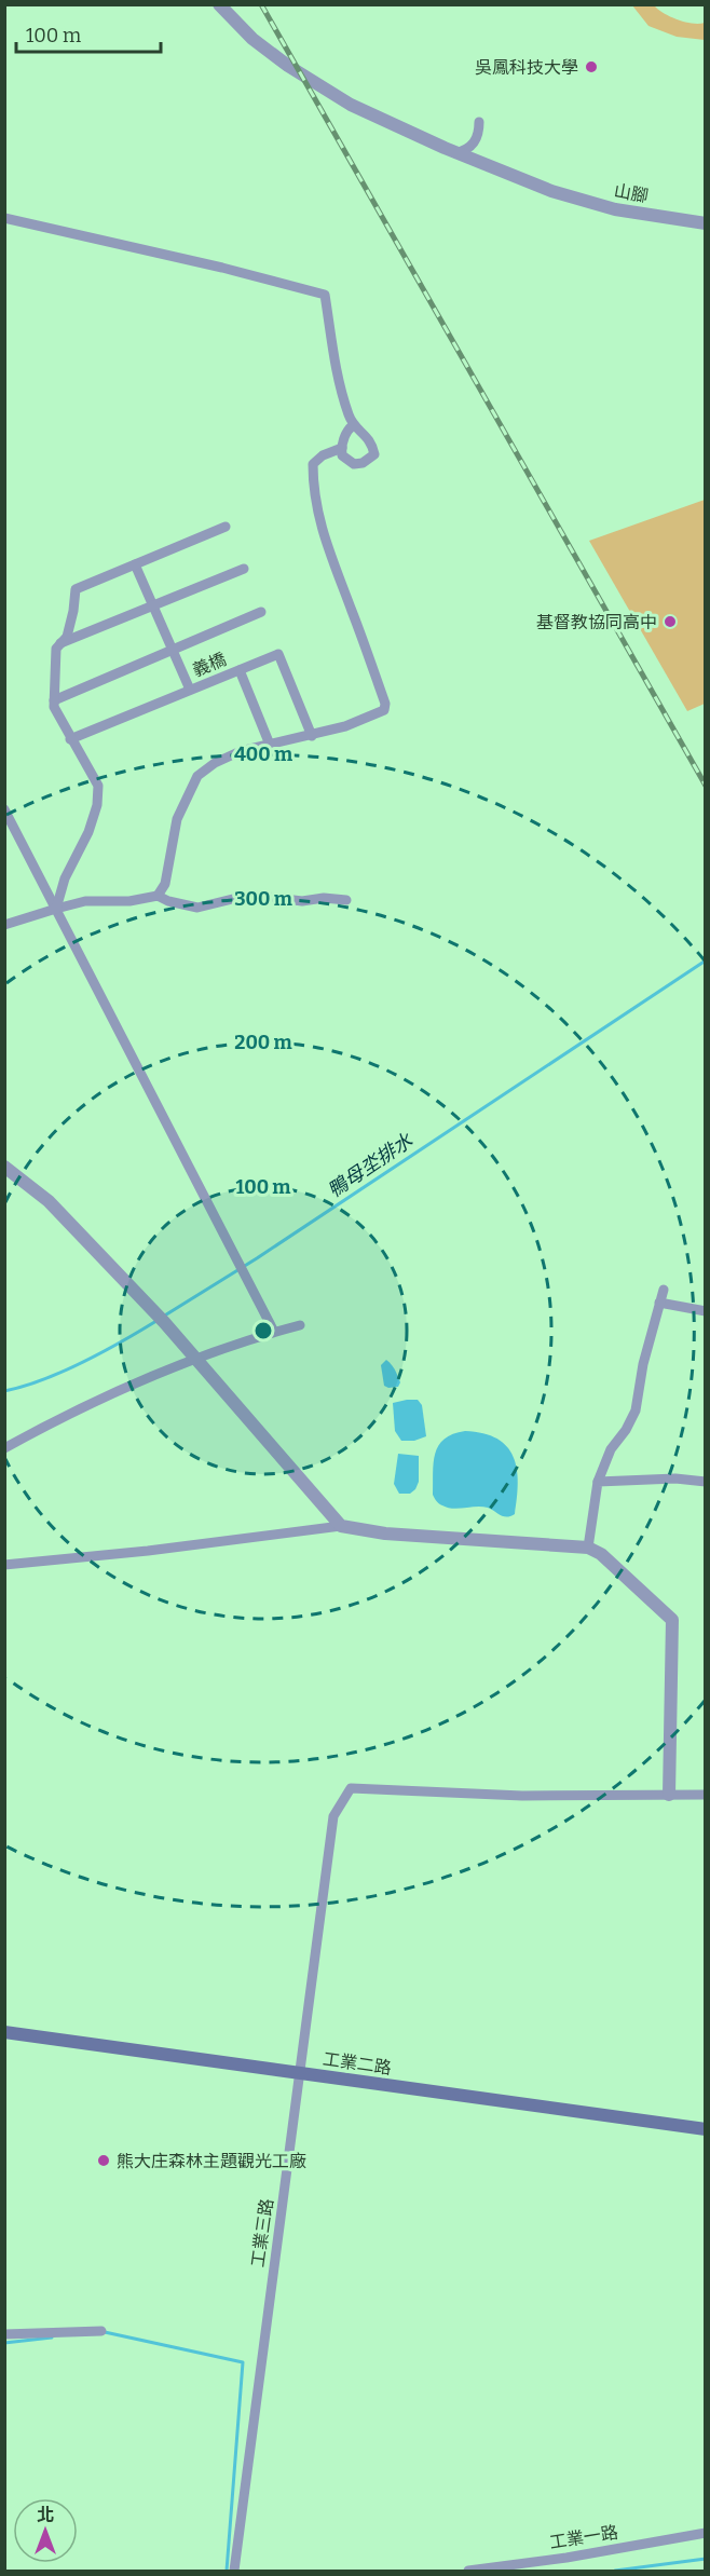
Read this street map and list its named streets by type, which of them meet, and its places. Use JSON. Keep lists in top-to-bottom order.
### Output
{
  "streets": {
    "main road": ["工業二路"],
    "street": [
      "山腳",
      "義橋",
      "工業三路",
      "工業一路"
    ]
  },
  "crossings": [
    ["工業二路", "工業三路"]
  ],
  "water": ["鴨母坔排水"],
  "places": ["吳鳳科技大學", "基督教協同高中", "熊大庄森林主題觀光工廠"],
  "scale_bar": "100 m",
  "north": "top",
  "rings": [
    "400 m",
    "300 m",
    "200 m",
    "100 m"
  ]
}
